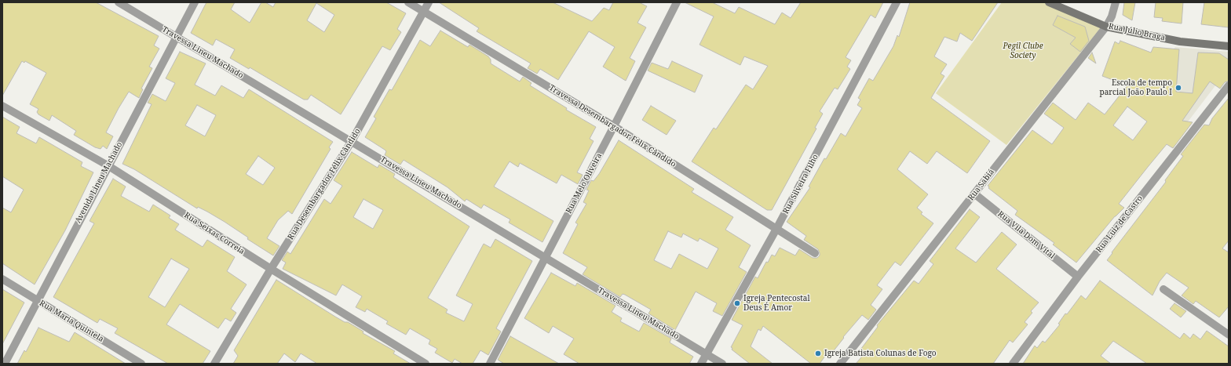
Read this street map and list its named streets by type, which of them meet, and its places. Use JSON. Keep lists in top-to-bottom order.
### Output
{
  "streets": {
    "street": [
      "Rua Júlio Braga",
      "Travessa Lineu Machado",
      "Travessa Desembargador Félix Cândido",
      "Avenida Lineu Machado",
      "Rua Melo Oliveira",
      "Rua Desembargador Félix Cândido",
      "Rua Silveira Filho",
      "Rua Sabiá",
      "Rua Luiz de Castro",
      "Rua Seixas Correia",
      "Rua Vila Dom Vital",
      "Rua Maria Quintela"
    ]
  },
  "crossings": [
    ["Rua Júlio Braga", "Rua Sabiá"],
    ["Travessa Lineu Machado", "Avenida Lineu Machado"],
    ["Travessa Lineu Machado", "Rua Melo Oliveira"],
    ["Travessa Lineu Machado", "Rua Desembargador Félix Cândido"],
    ["Travessa Lineu Machado", "Rua Silveira Filho"],
    ["Travessa Desembargador Félix Cândido", "Rua Melo Oliveira"],
    ["Travessa Desembargador Félix Cândido", "Rua Desembargador Félix Cândido"],
    ["Travessa Desembargador Félix Cândido", "Rua Silveira Filho"],
    ["Avenida Lineu Machado", "Rua Seixas Correia"],
    ["Avenida Lineu Machado", "Rua Maria Quintela"],
    ["Rua Desembargador Félix Cândido", "Rua Seixas Correia"],
    ["Rua Sabiá", "Rua Vila Dom Vital"],
    ["Rua Luiz de Castro", "Rua Vila Dom Vital"]
  ],
  "parks": ["Pegil Clube Society"],
  "places": ["Escola de tempo parcial João Paulo I", "Igreja Pentecostal Deus É Amor", "Igreja Batista Colunas de Fogo"]
}
